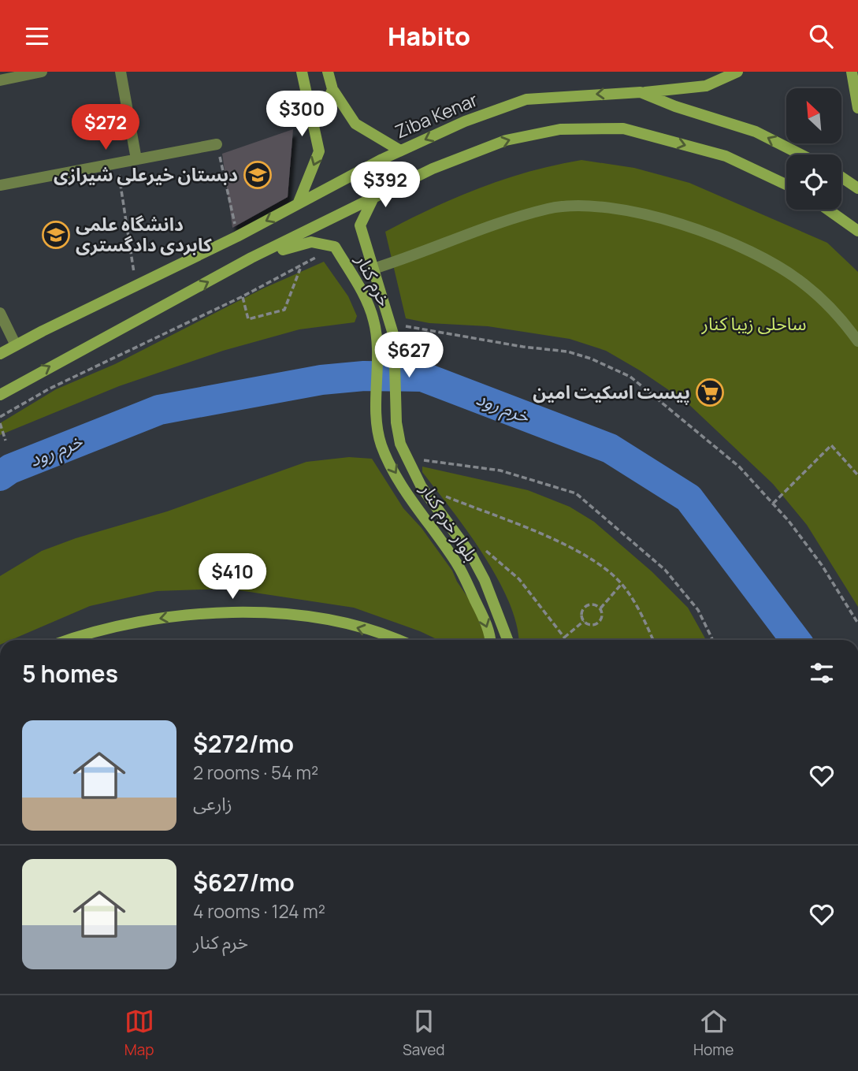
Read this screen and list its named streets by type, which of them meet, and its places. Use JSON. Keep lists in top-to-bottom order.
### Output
{
  "streets": {
    "main road": ["Ziba Kenar", "خرم کنار", "بلوار خرم کنار"]
  },
  "crossings": [
    ["خرم کنار", "بلوار خرم کنار"]
  ],
  "water": ["خرم رود"],
  "parks": ["ساحلی زیبا کنار"],
  "places": {
    "school or university": ["دبستان خیرعلی شیرازی", "دانشگاه علمی کابردی دادگستری"],
    "supermarket": ["پیست اسکیت امین"]
  },
  "north": "top left",
  "page": {
    "header": "Habito",
    "price": [
      "$300",
      "$272",
      "$392",
      "$627",
      "$410"
    ],
    "heading": "5 homes",
    "list": [
      {
        "name": "$272/mo",
        "note": "2 rooms · 54 m² · زارعی"
      },
      {
        "name": "$627/mo",
        "note": "4 rooms · 124 m² · خرم کنار"
      }
    ],
    "tabs": ["Map", "Saved", "Home"]
  }
}
